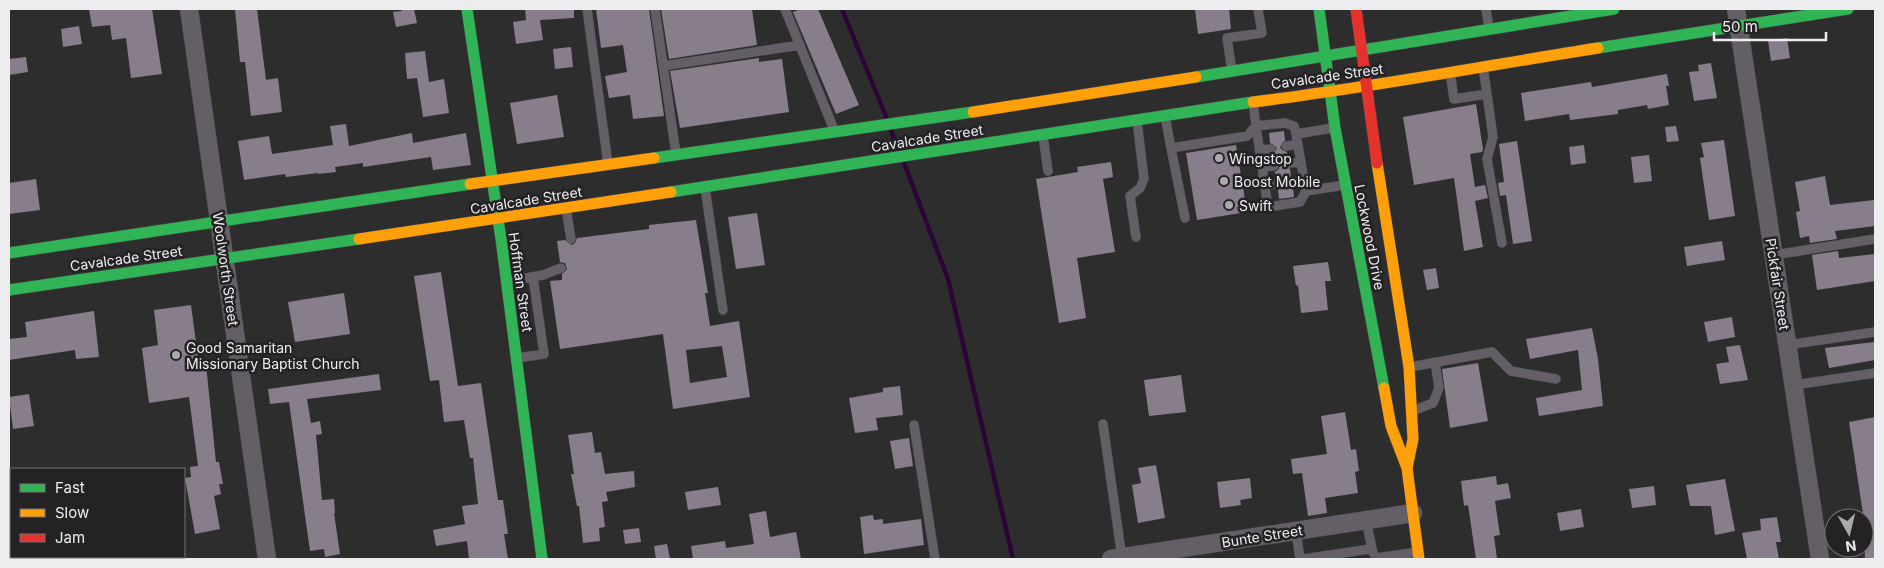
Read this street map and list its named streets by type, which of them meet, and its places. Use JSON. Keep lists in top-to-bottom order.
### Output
{
  "streets": {
    "main road": ["Cavalcade Street", "Lockwood Drive", "Hoffman Street"],
    "street": ["Woolworth Street", "Pickfair Street", "Bunte Street"]
  },
  "crossings": [
    ["Cavalcade Street", "Lockwood Drive"],
    ["Cavalcade Street", "Woolworth Street"],
    ["Cavalcade Street", "Hoffman Street"],
    ["Cavalcade Street", "Pickfair Street"],
    ["Lockwood Drive", "Bunte Street"]
  ],
  "places": [
    "Wingstop",
    "Boost Mobile",
    "Swift",
    "Good Samaritan Missionary Baptist Church"
  ],
  "legend": ["Fast", "Slow", "Jam"],
  "scale_bar": "50 m",
  "north": "bottom"
}
